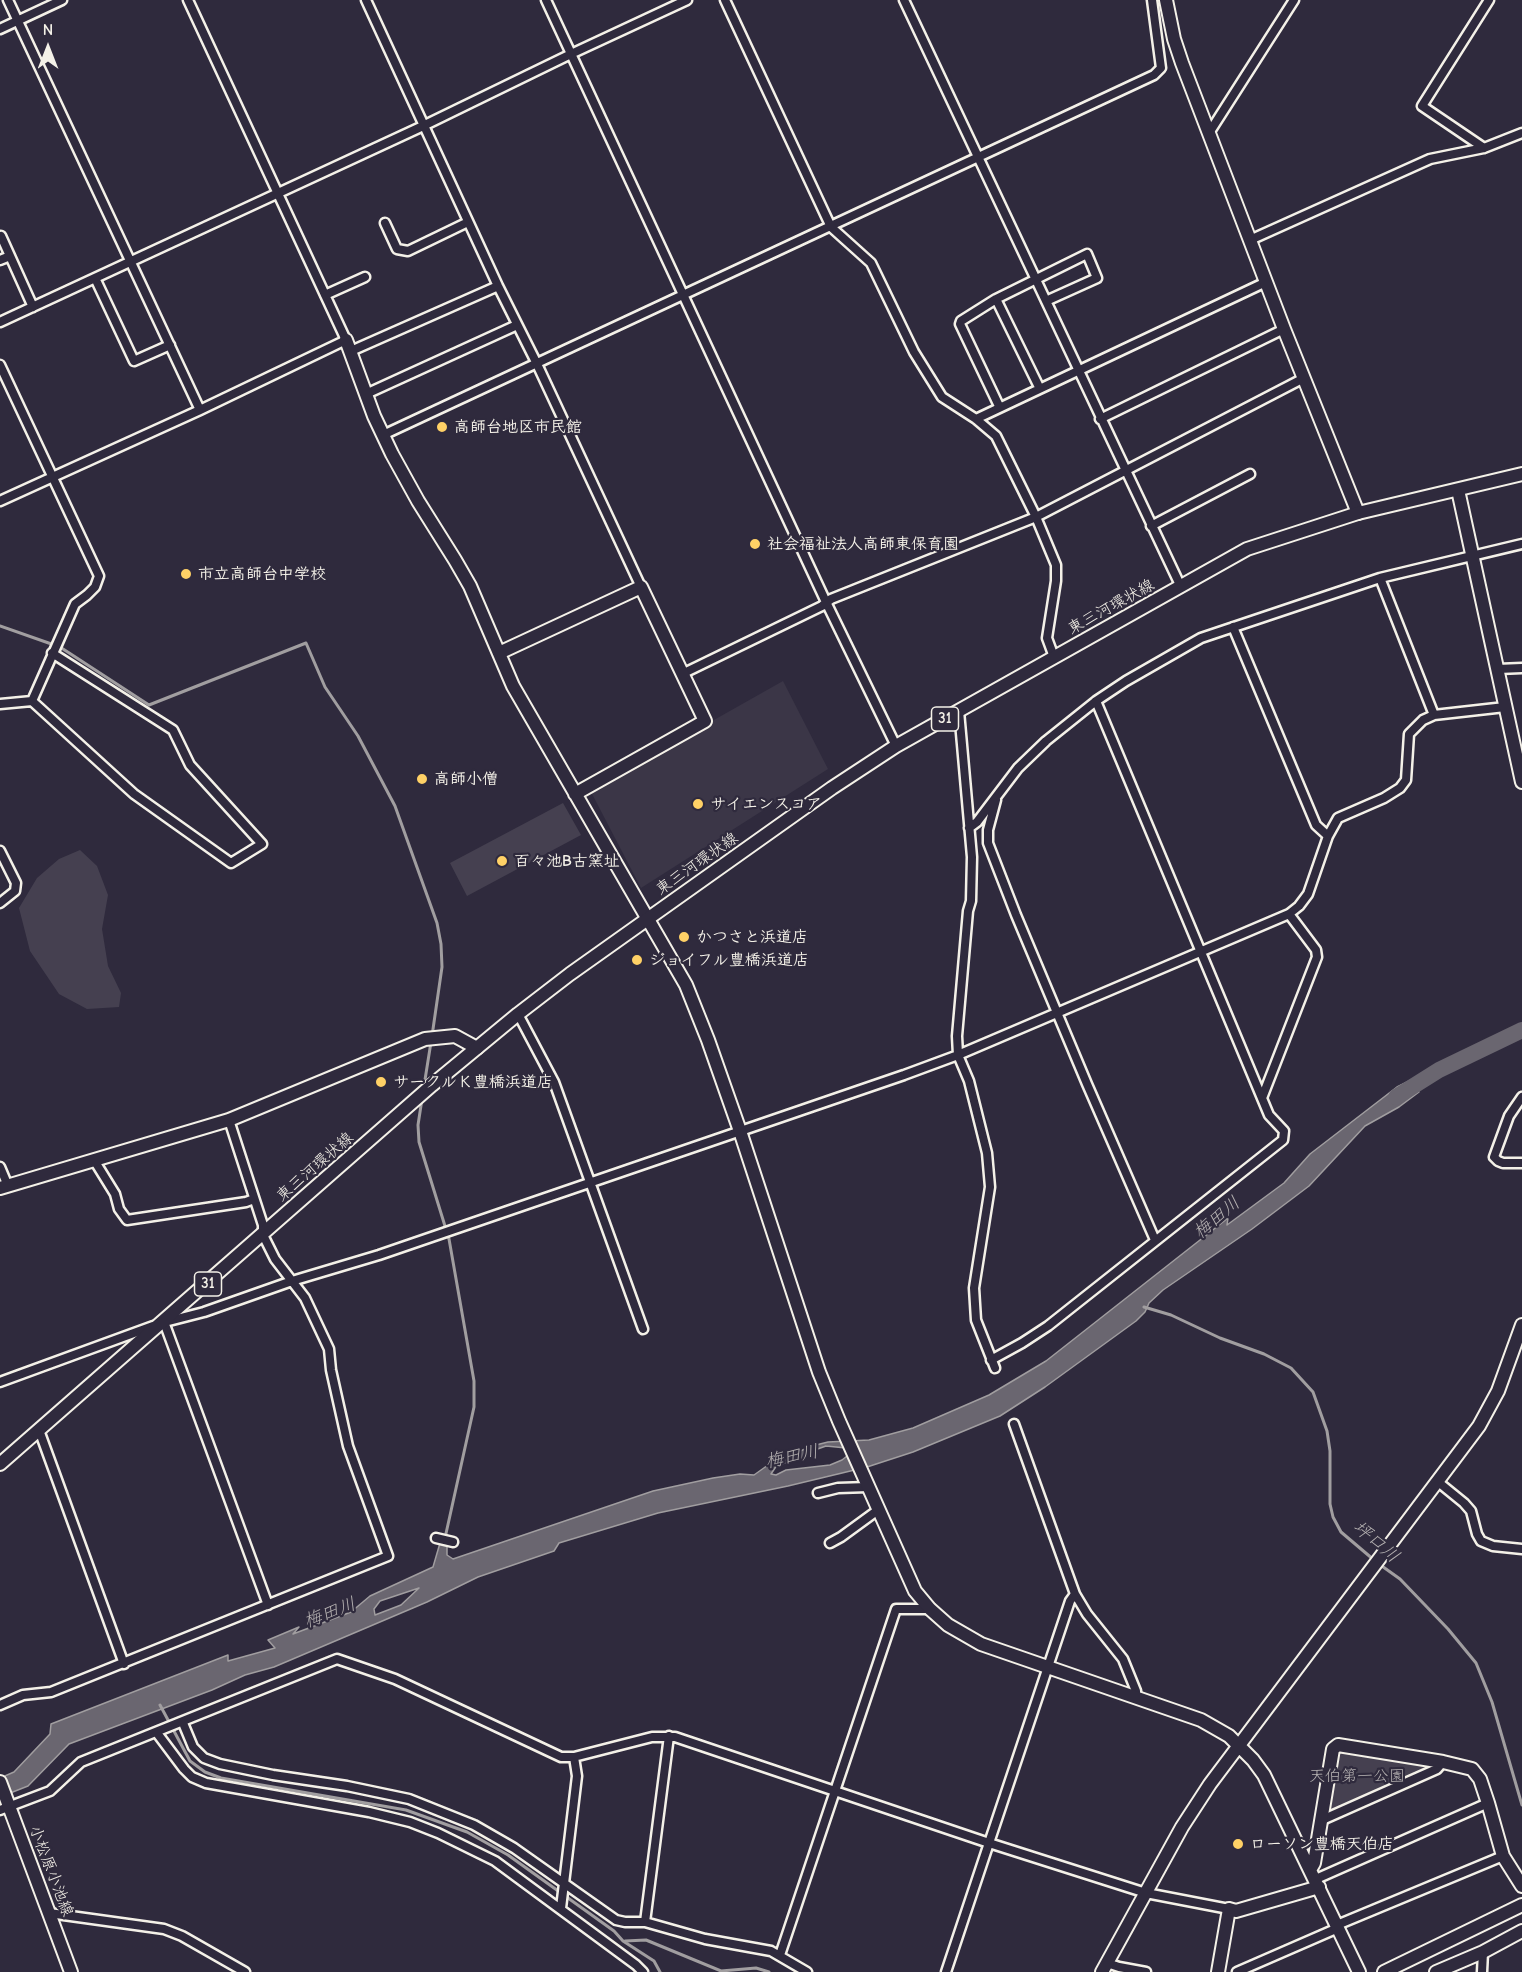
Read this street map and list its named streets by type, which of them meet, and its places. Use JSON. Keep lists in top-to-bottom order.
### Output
{
  "streets": {
    "street": ["東三河環状線", "31", "小松原小池線"]
  },
  "water": ["梅田川", "坪口川"],
  "parks": ["天伯第一公園"],
  "places": [
    "高師台地区市民館",
    "社会福祉法人高師東保育園",
    "市立高師台中学校",
    "高師小僧",
    "サイエンスコア",
    "百々池B古窯址",
    "かつさと浜道店",
    "ジョイフル豊橋浜道店",
    "サークルＫ豊橋浜道店",
    "ローソン豊橋天伯店"
  ],
  "north": "top"
}
